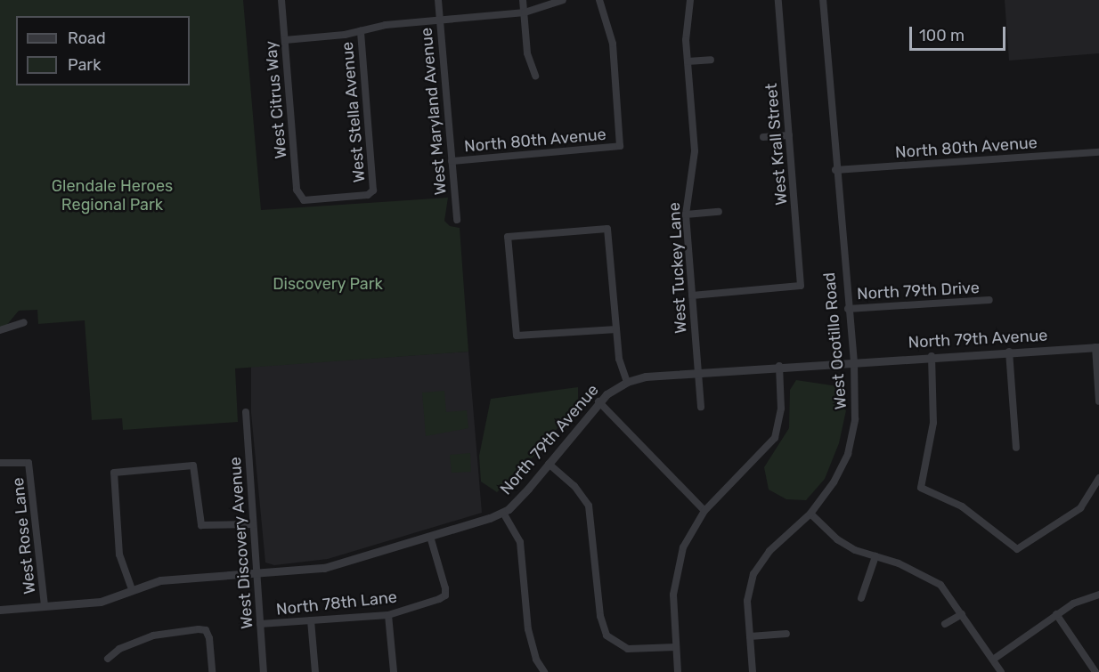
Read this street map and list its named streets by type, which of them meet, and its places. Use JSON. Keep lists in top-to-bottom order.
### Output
{
  "streets": {
    "street": [
      "West Citrus Way",
      "West Maryland Avenue",
      "West Stella Avenue",
      "North 80th Avenue",
      "West Krall Street",
      "West Tuckey Lane",
      "North 79th Drive",
      "North 79th Avenue",
      "West Ocotillo Road",
      "West Rose Lane",
      "West Discovery Avenue",
      "North 78th Lane"
    ]
  },
  "crossings": [
    ["West Citrus Way", "West Stella Avenue"],
    ["West Maryland Avenue", "North 80th Avenue"],
    ["North 80th Avenue", "West Ocotillo Road"],
    ["West Krall Street", "West Tuckey Lane"],
    ["West Tuckey Lane", "North 79th Avenue"],
    ["North 79th Drive", "West Ocotillo Road"],
    ["North 79th Avenue", "West Ocotillo Road"],
    ["North 79th Avenue", "West Rose Lane"],
    ["North 79th Avenue", "West Discovery Avenue"],
    ["North 79th Avenue", "North 78th Lane"],
    ["West Discovery Avenue", "North 78th Lane"]
  ],
  "parks": ["Glendale Heroes Regional Park", "Discovery Park"],
  "legend": ["Road", "Park"],
  "scale_bar": "100 m"
}
